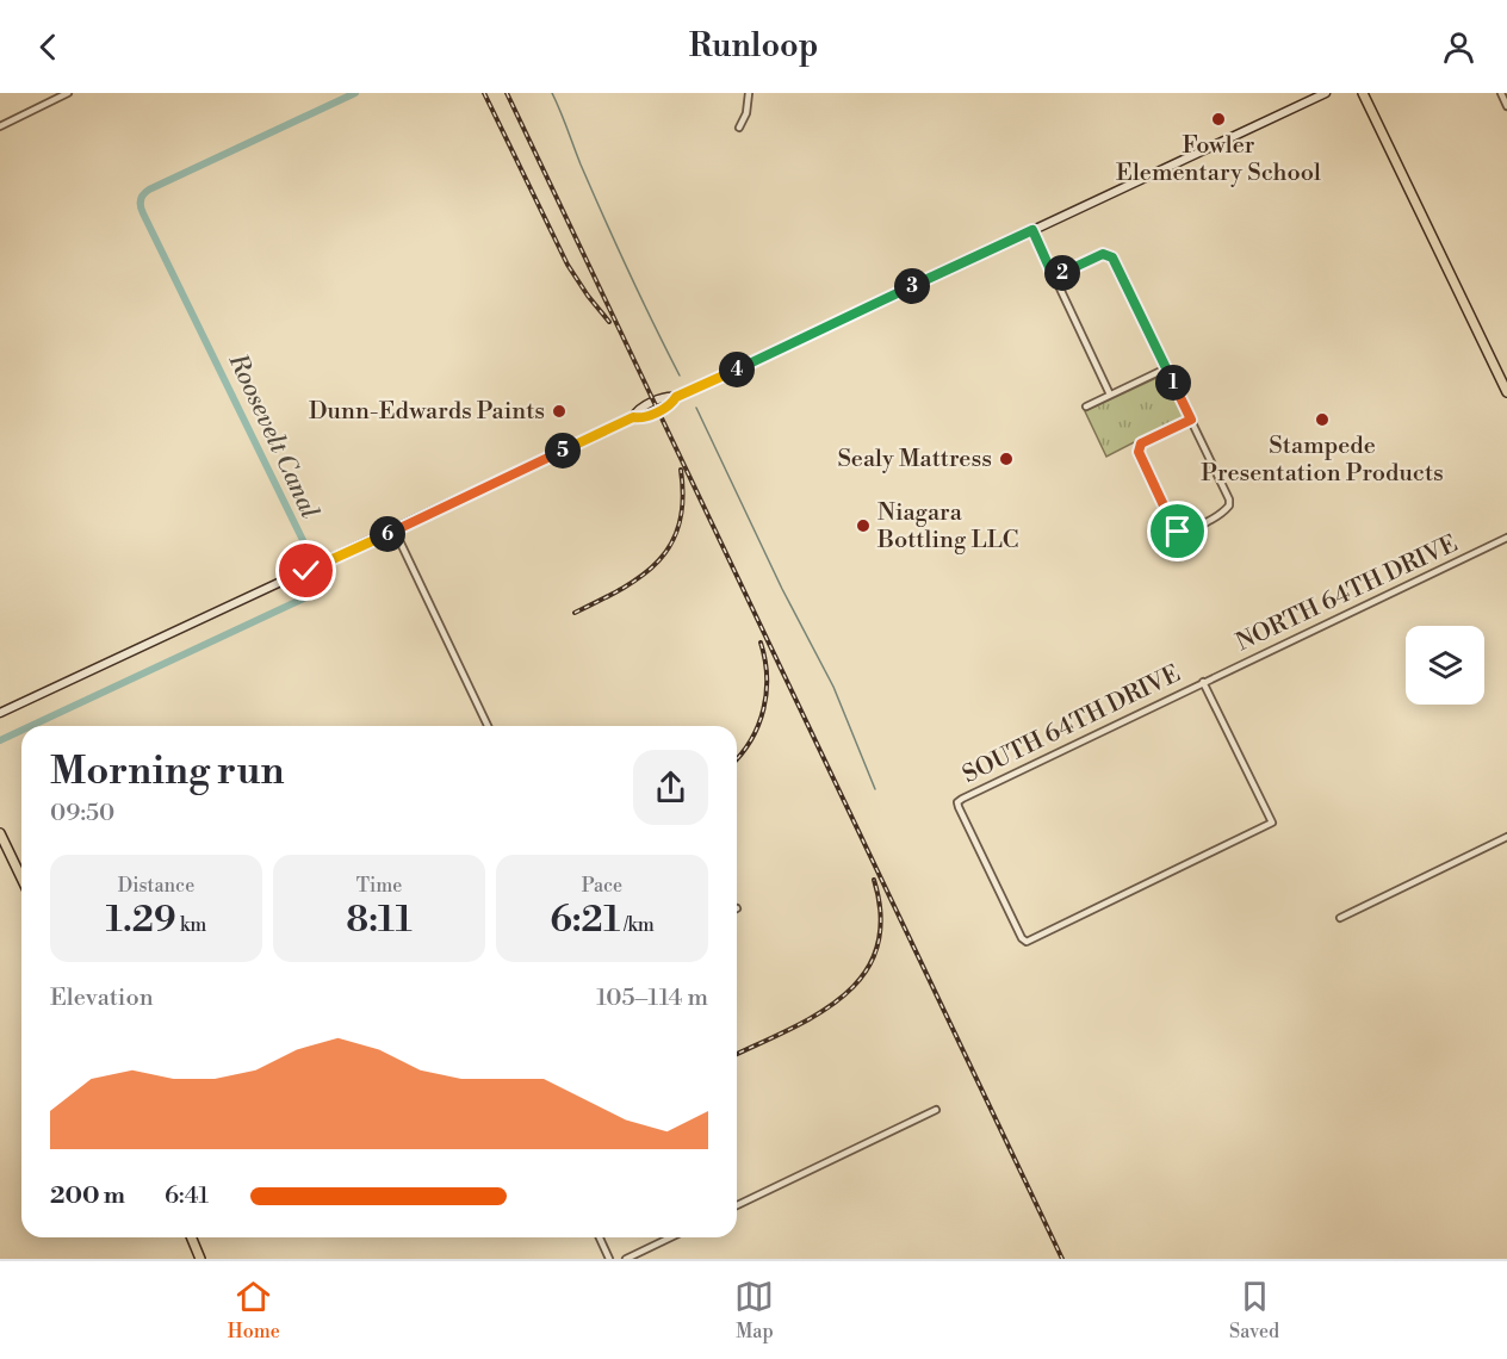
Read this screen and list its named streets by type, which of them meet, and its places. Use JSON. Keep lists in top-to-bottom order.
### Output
{
  "streets": {
    "street": ["NORTH 64TH DRIVE", "SOUTH 64TH DRIVE"]
  },
  "crossings": [
    ["NORTH 64TH DRIVE", "SOUTH 64TH DRIVE"]
  ],
  "water": ["Roosevelt Canal"],
  "places": [
    "Fowler Elementary School",
    "Dunn-Edwards Paints",
    "Stampede Presentation Products",
    "Sealy Mattress",
    "Niagara Bottling LLC"
  ],
  "page": {
    "header": "Runloop",
    "pins": [
      "2",
      "3",
      "4",
      "1",
      "5",
      "6"
    ],
    "heading": ["Morning run", "09:50"],
    "stats": [
      ["Distance", "1.29 km"],
      ["Time", "8:11"],
      ["Pace", "6:21 /km"]
    ],
    "chart": ["Elevation", "105–114 m"],
    "list": [
      {
        "name": "200 m",
        "note": "6:41"
      }
    ],
    "tabs": ["Home", "Map", "Saved"]
  }
}
